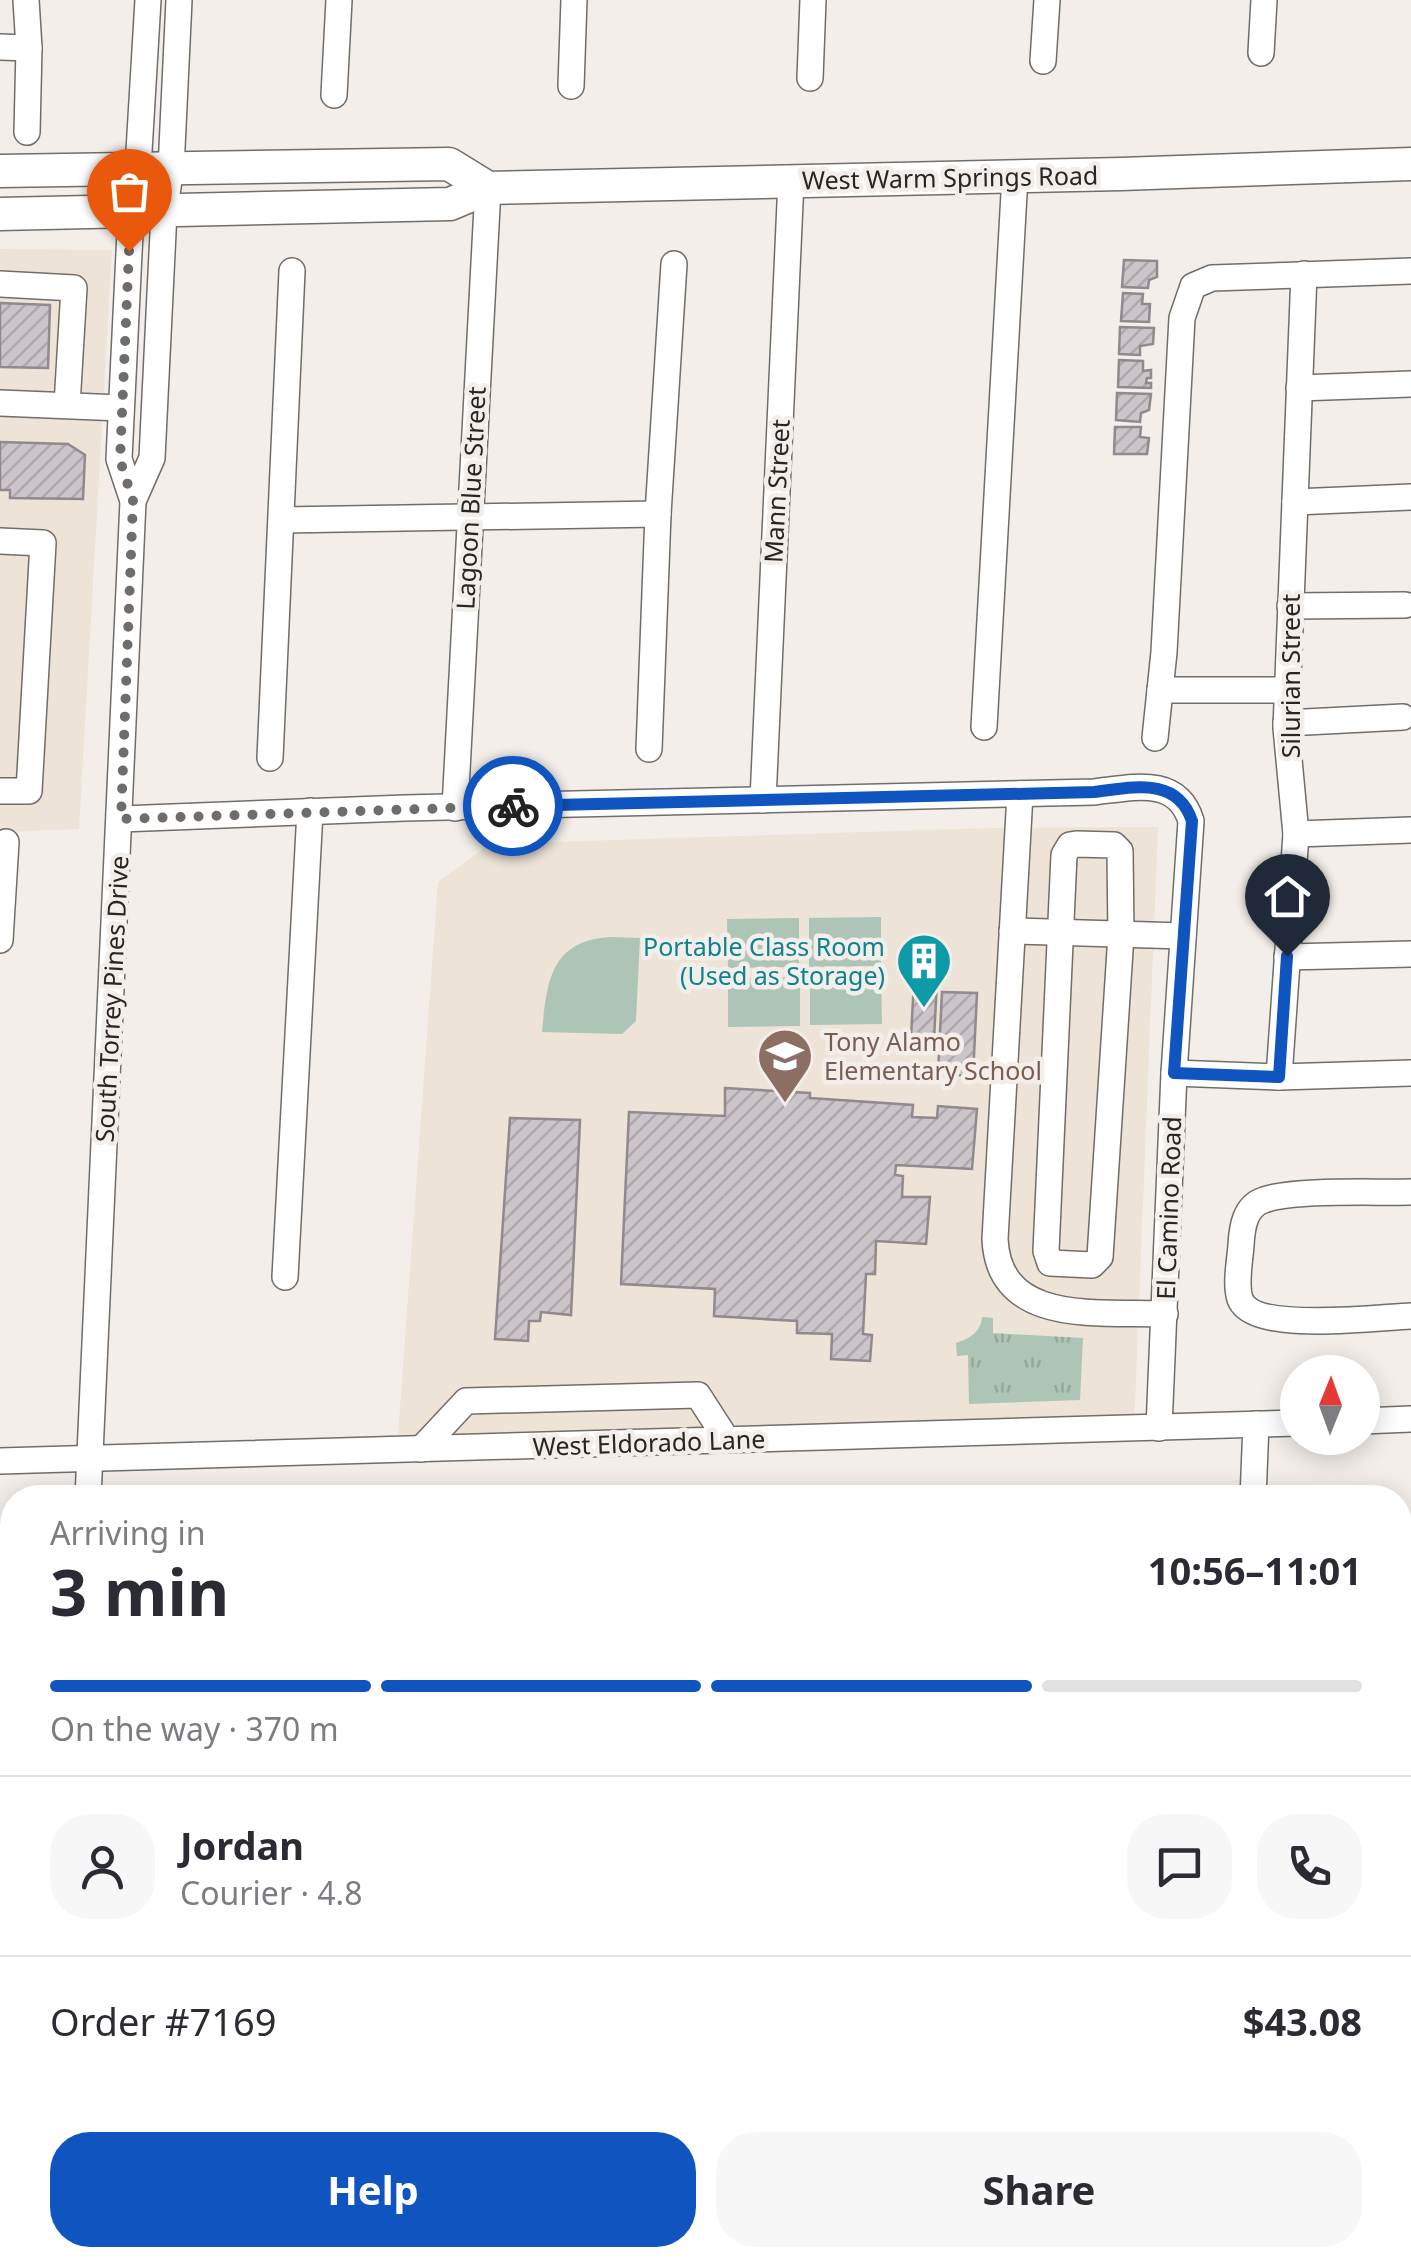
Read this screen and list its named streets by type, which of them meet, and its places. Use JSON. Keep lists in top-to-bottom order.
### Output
{
  "streets": {
    "main road": ["West Warm Springs Road"],
    "street": [
      "Mann Street",
      "Lagoon Blue Street",
      "Silurian Street",
      "South Torrey Pines Drive",
      "El Camino Road",
      "West Eldorado Lane"
    ]
  },
  "crossings": [
    ["West Warm Springs Road", "Mann Street"],
    ["West Warm Springs Road", "Lagoon Blue Street"],
    ["West Warm Springs Road", "South Torrey Pines Drive"],
    ["South Torrey Pines Drive", "West Eldorado Lane"],
    ["El Camino Road", "West Eldorado Lane"]
  ],
  "places": {
    "building": ["Portable Class Room (Used as Storage)"],
    "school or university": ["Tony Alamo Elementary School"]
  },
  "north": "top",
  "page": {
    "heading": ["3 min", "Arriving in", "10:56–11:01"],
    "panel": [
      "Jordan",
      "Courier · 4.8",
      "Order #7169",
      "$43.08"
    ],
    "bar": "On the way · 370 m",
    "buttons": ["Help", "Share"]
  }
}
